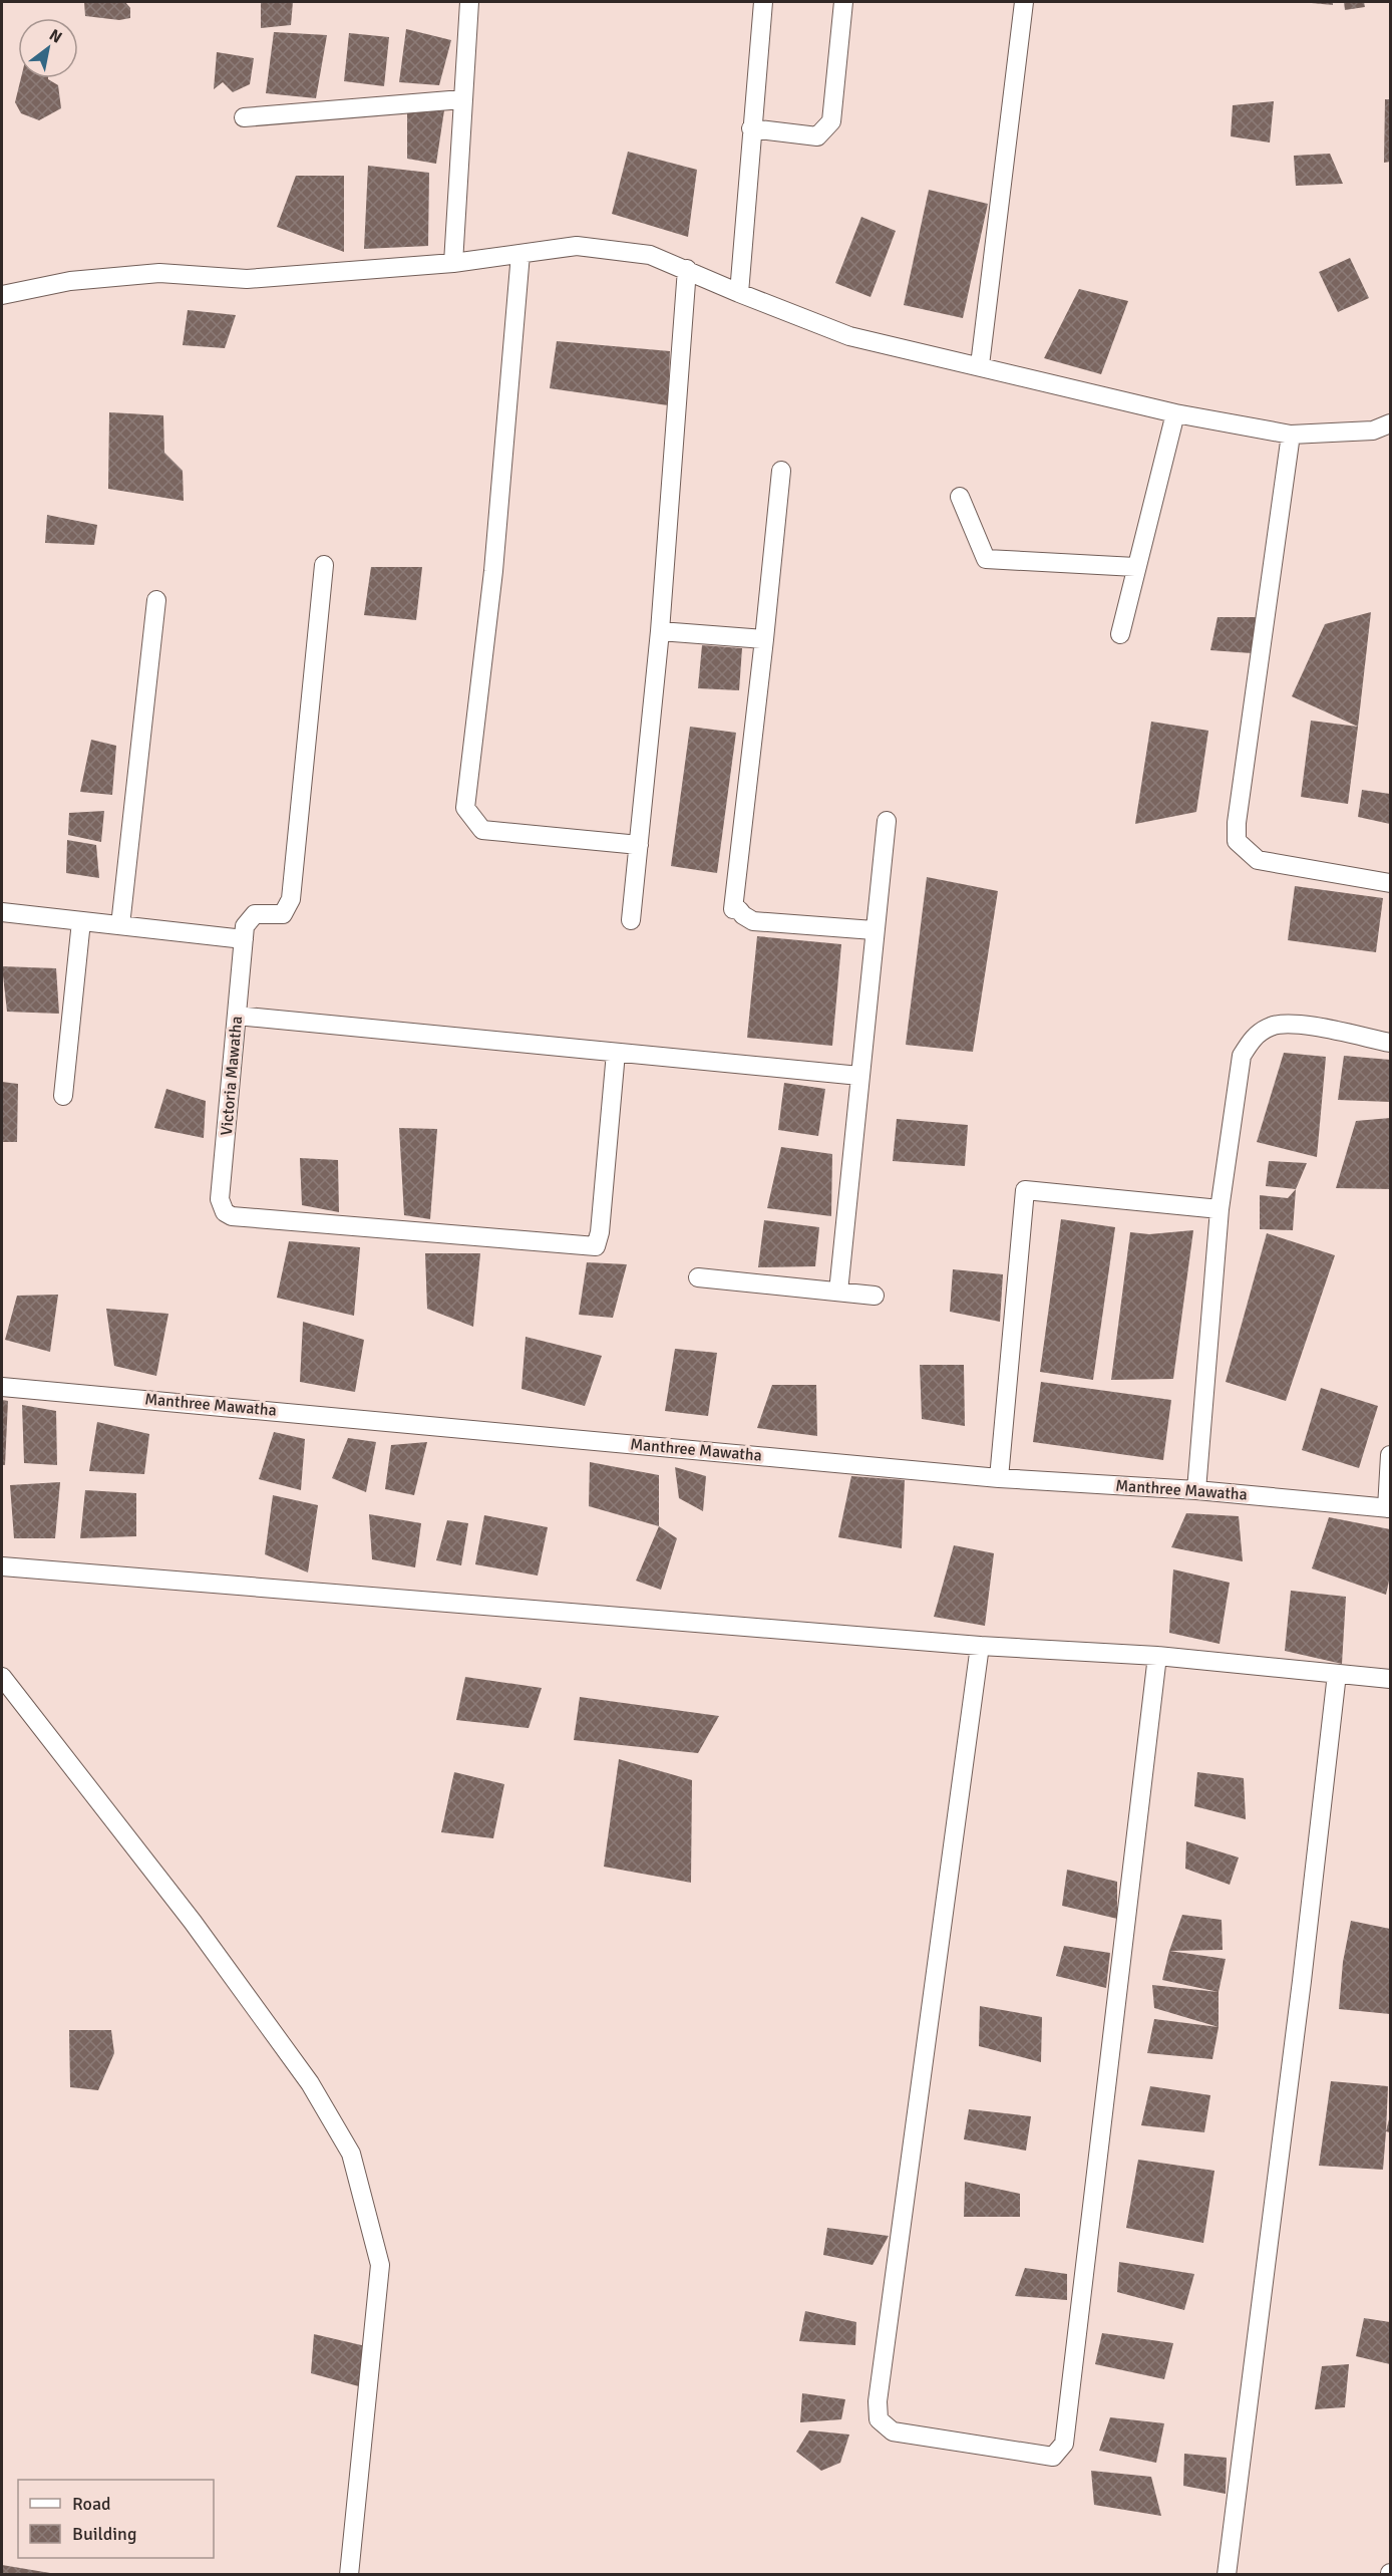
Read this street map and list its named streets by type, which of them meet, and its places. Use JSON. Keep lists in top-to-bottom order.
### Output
{
  "streets": {
    "street": ["Victoria Mawatha", "Manthree Mawatha"]
  },
  "legend": ["Road", "Building"],
  "north": "top right"
}
